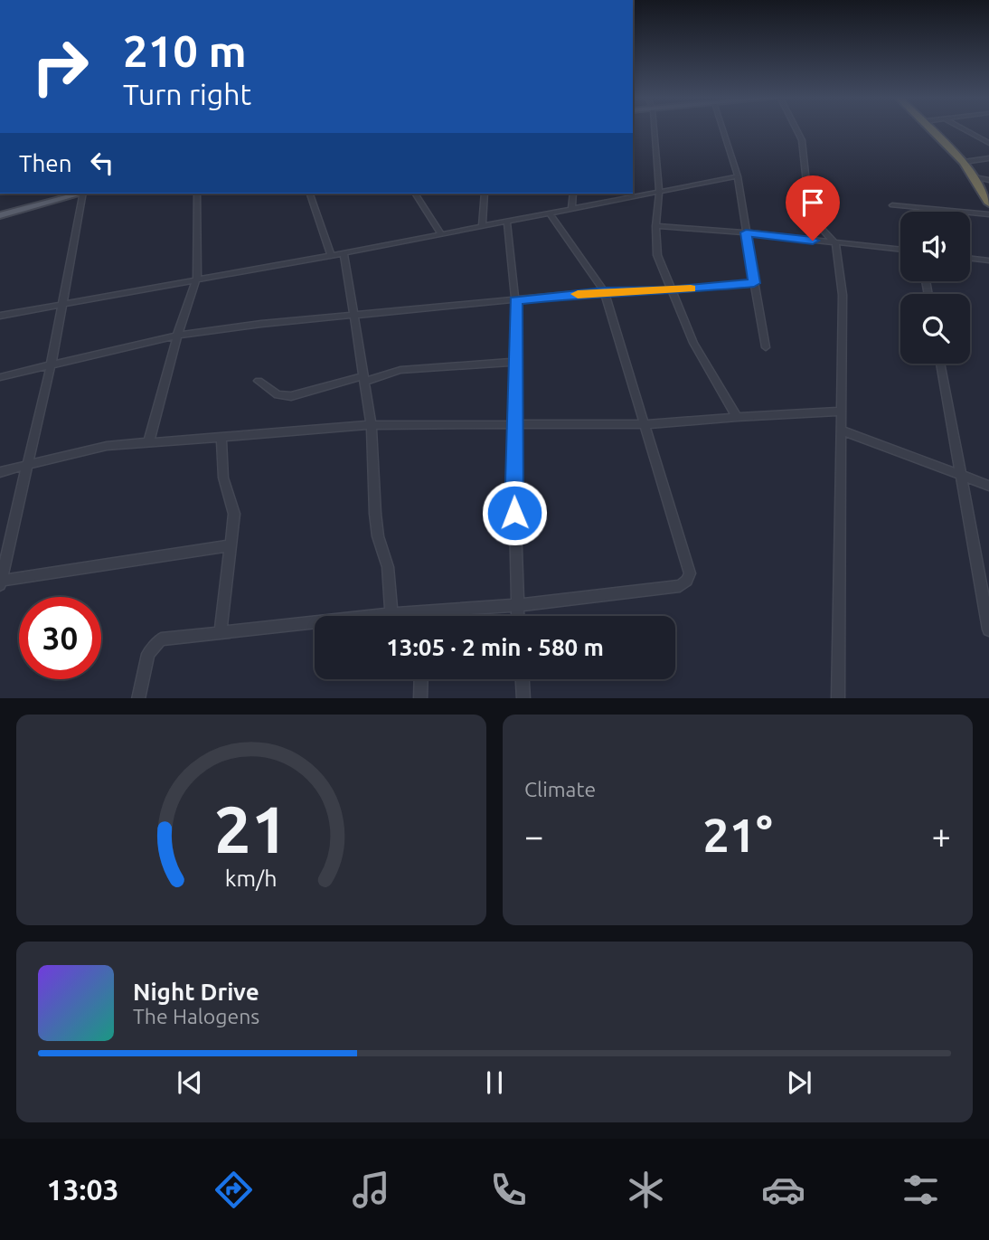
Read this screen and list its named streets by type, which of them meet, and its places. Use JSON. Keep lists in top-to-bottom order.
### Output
{
  "page": {
    "turn": ["210 m", "Turn right"],
    "then": "Then",
    "limit": "30",
    "trip": "13:05 · 2 min · 580 m",
    "tile": "Climate",
    "heat": ["−", "21°", "+"],
    "song": ["Night Drive", "The Halogens"],
    "tabs": "13:03",
    "gauge": ["21", "km/h"]
  }
}
